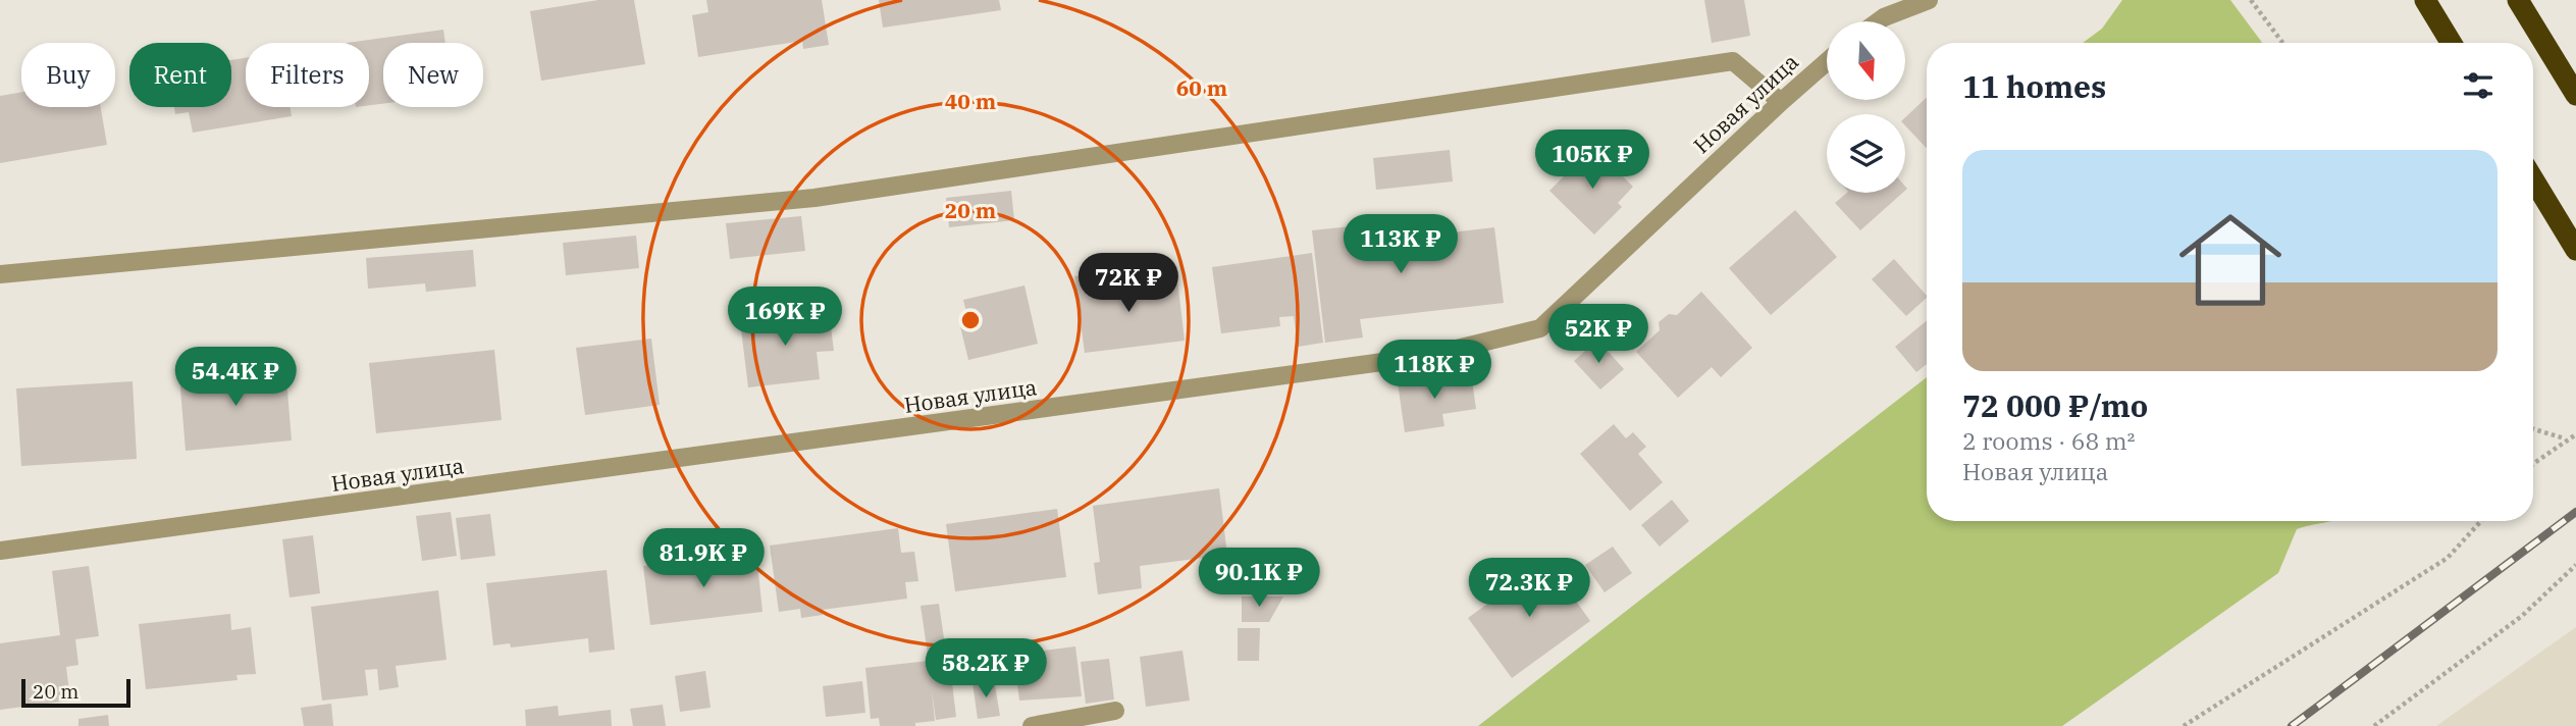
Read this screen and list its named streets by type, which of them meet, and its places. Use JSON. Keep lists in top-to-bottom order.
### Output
{
  "streets": {
    "street": ["Новая улица"]
  },
  "scale_bar": "20 m",
  "north": "bottom",
  "page": {
    "chip": [
      "Buy",
      "Rent",
      "Filters",
      "New"
    ],
    "heading": "11 homes",
    "list": [
      {
        "name": "72 000 ₽/mo",
        "note": "2 rooms · 68 m² · Новая улица"
      }
    ],
    "price": [
      "105K ₽",
      "113K ₽",
      "72K ₽",
      "169K ₽",
      "52K ₽",
      "118K ₽",
      "54.4K ₽",
      "81.9K ₽",
      "90.1K ₽",
      "72.3K ₽",
      "58.2K ₽"
    ],
    "scale": "20 m"
  },
  "rings": ["60 m", "40 m", "20 m"]
}
